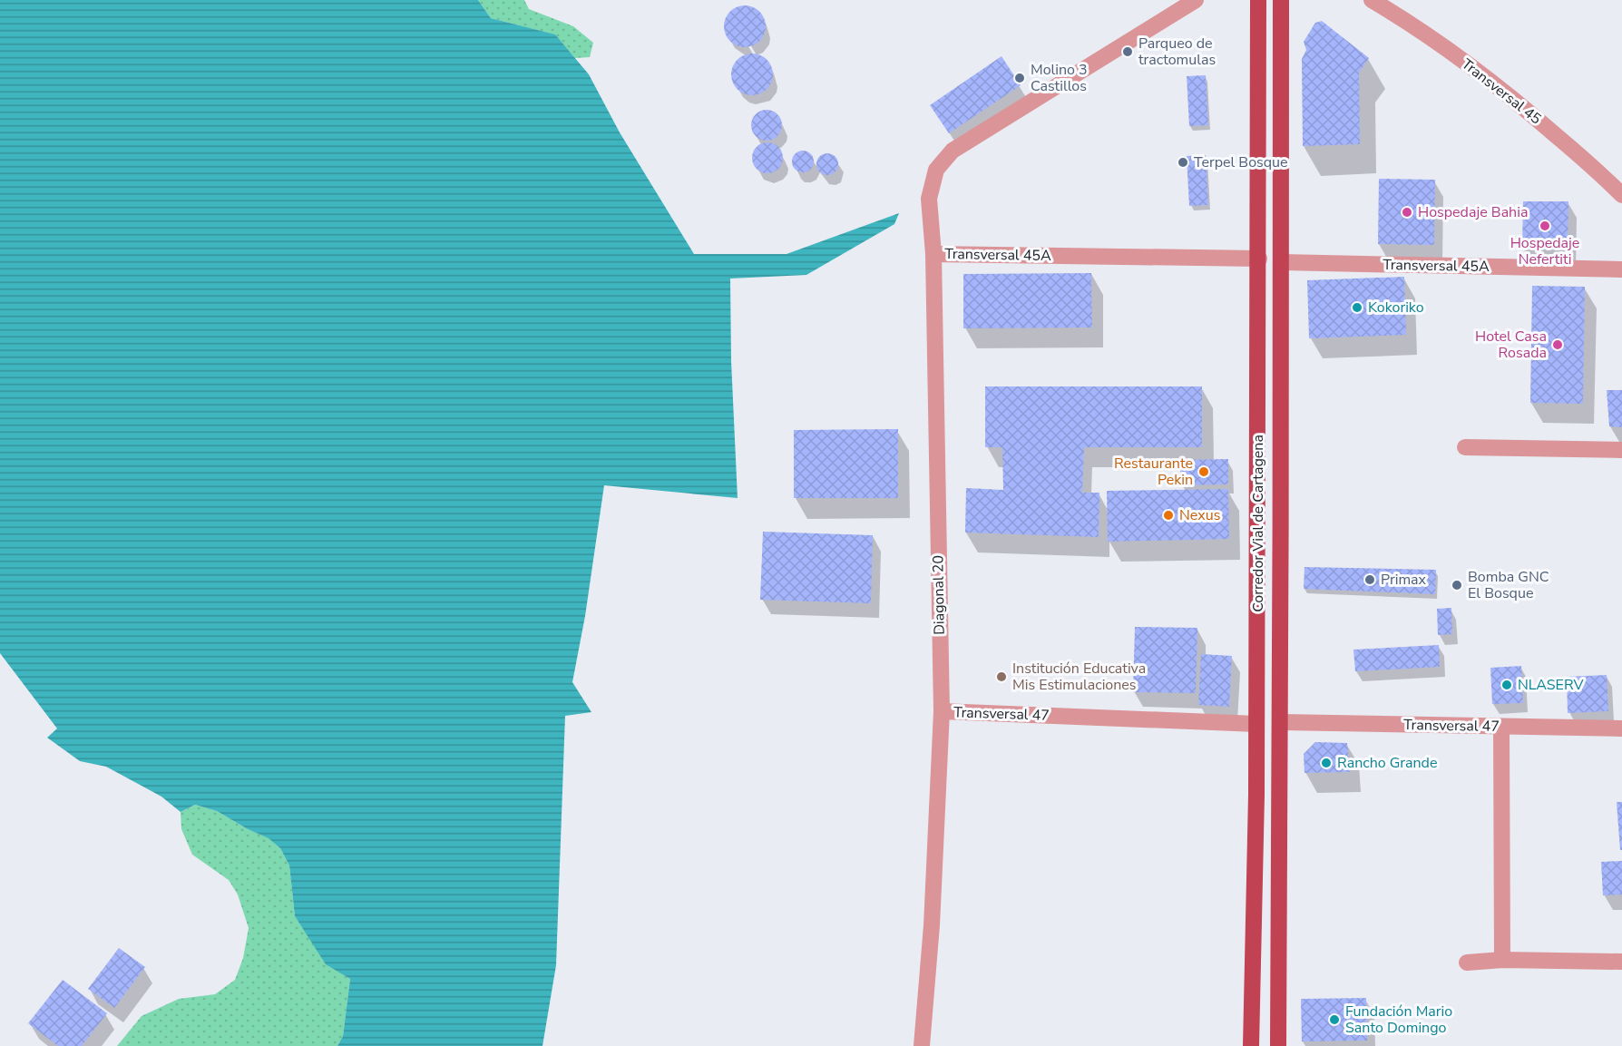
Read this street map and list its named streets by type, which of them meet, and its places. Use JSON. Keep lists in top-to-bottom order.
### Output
{
  "streets": {
    "main road": ["Corredor Vial de Cartagena"],
    "street": [
      "Transversal 45",
      "Transversal 45A",
      "Diagonal 20",
      "Transversal 47"
    ]
  },
  "crossings": [
    ["Transversal 45A", "Corredor Vial de Cartagena"],
    ["Transversal 45A", "Diagonal 20"],
    ["Corredor Vial de Cartagena", "Transversal 47"],
    ["Diagonal 20", "Transversal 47"]
  ],
  "places": [
    "Parqueo de tractomulas",
    "Molino 3 Castillos",
    "Terpel Bosque",
    "Hospedaje Bahia",
    "Hospedaje Nefertiti",
    "Kokoriko",
    "Hotel Casa Rosada",
    "Restaurante Pekin",
    "Nexus",
    "Primax",
    "Bomba GNC El Bosque",
    "Institución Educativa Mis Estimulaciones",
    "NLASERV",
    "Rancho Grande",
    "Fundación Mario Santo Domingo"
  ]
}
